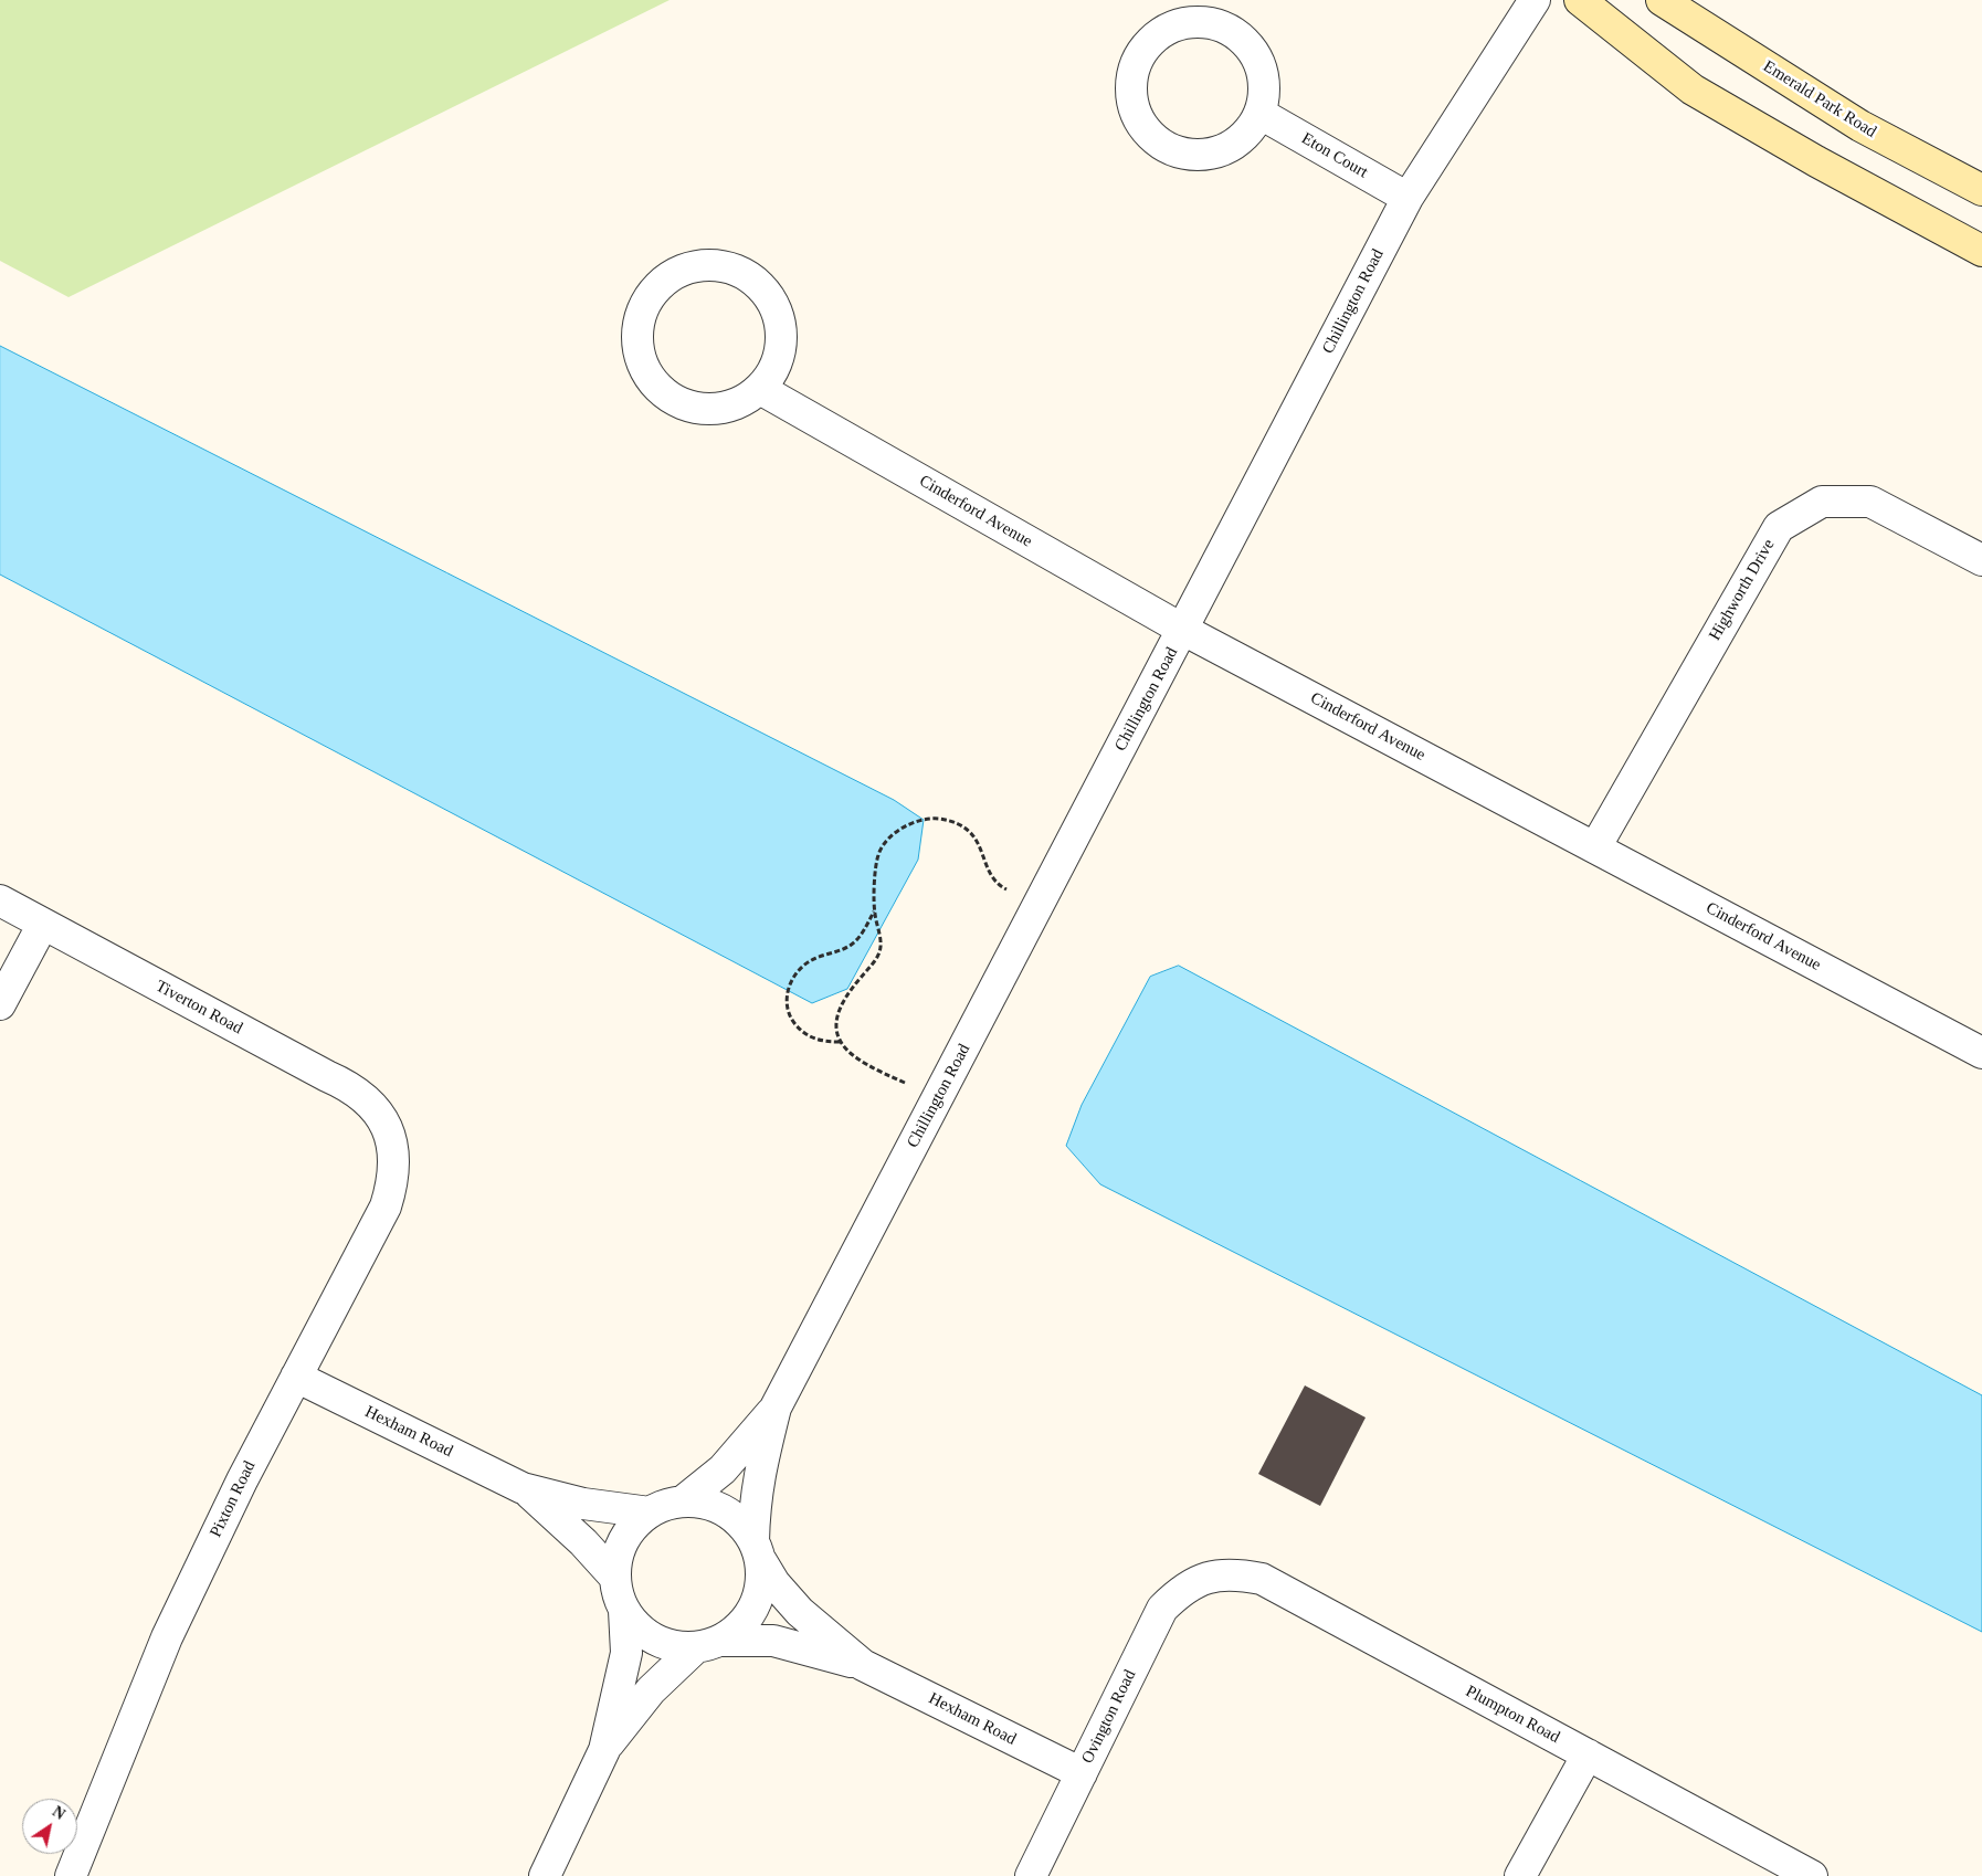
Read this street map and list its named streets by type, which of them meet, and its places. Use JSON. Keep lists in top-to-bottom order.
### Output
{
  "streets": {
    "street": [
      "Emerald Park Road",
      "Eton Court",
      "Chillington Road",
      "Cinderford Avenue",
      "Highworth Drive",
      "Tiverton Road",
      "Hexham Road",
      "Pixton Road",
      "Plumpton Road",
      "Ovington Road"
    ]
  },
  "crossings": [
    ["Eton Court", "Chillington Road"],
    ["Chillington Road", "Cinderford Avenue"],
    ["Chillington Road", "Hexham Road"],
    ["Cinderford Avenue", "Highworth Drive"],
    ["Tiverton Road", "Pixton Road"],
    ["Hexham Road", "Pixton Road"],
    ["Hexham Road", "Ovington Road"],
    ["Plumpton Road", "Ovington Road"]
  ],
  "north": "top right"
}
